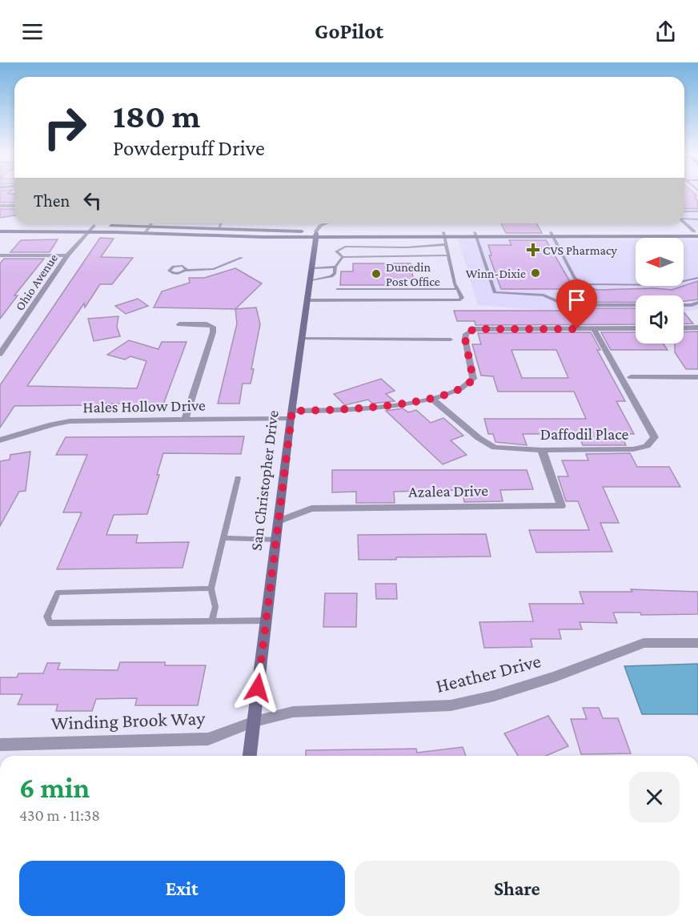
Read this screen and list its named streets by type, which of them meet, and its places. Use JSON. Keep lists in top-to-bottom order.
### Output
{
  "streets": {
    "main road": ["San Christopher Drive"],
    "street": [
      "Ohio Avenue",
      "Hales Hollow Drive",
      "Daffodil Place",
      "Azalea Drive",
      "Heather Drive",
      "Winding Brook Way"
    ]
  },
  "crossings": [
    ["Hales Hollow Drive", "Daffodil Place"],
    ["Hales Hollow Drive", "San Christopher Drive"],
    ["Daffodil Place", "Azalea Drive"],
    ["San Christopher Drive", "Azalea Drive"],
    ["San Christopher Drive", "Heather Drive"],
    ["San Christopher Drive", "Winding Brook Way"],
    ["Heather Drive", "Winding Brook Way"]
  ],
  "places": {
    "health": ["CVS Pharmacy"],
    "other": ["Winn-Dixie", "Dunedin Post Office"]
  },
  "north": "left",
  "page": {
    "header": "GoPilot",
    "turn": ["180 m", "Powderpuff Drive"],
    "then": "Then",
    "heading": ["6 min", "430 m · 11:38"],
    "buttons": ["Exit", "Share"]
  }
}
